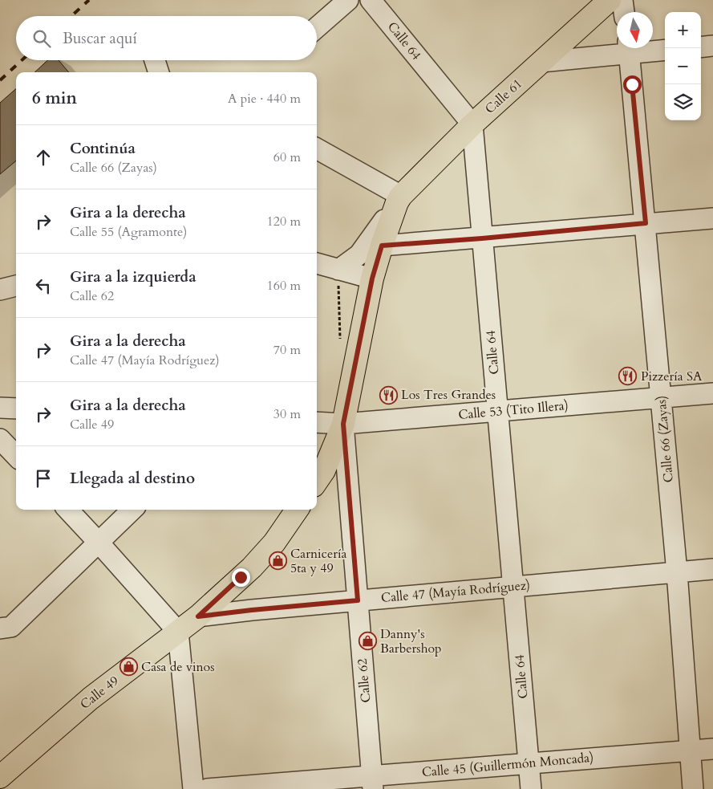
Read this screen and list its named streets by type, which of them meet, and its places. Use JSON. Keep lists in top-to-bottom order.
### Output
{
  "streets": {
    "main road": ["Calle 61", "Calle 62", "Calle 49"],
    "street": [
      "Calle 64",
      "Calle 53 (Tito Illera)",
      "Calle 66 (Zayas)",
      "Calle 47 (Mayía Rodríguez)",
      "Calle 45 (Guillermón Moncada)"
    ]
  },
  "crossings": [
    ["Calle 64", "Calle 61"],
    ["Calle 64", "Calle 53 (Tito Illera)"],
    ["Calle 64", "Calle 47 (Mayía Rodríguez)"],
    ["Calle 64", "Calle 45 (Guillermón Moncada)"],
    ["Calle 61", "Calle 62"],
    ["Calle 53 (Tito Illera)", "Calle 66 (Zayas)"],
    ["Calle 53 (Tito Illera)", "Calle 62"],
    ["Calle 66 (Zayas)", "Calle 47 (Mayía Rodríguez)"],
    ["Calle 66 (Zayas)", "Calle 45 (Guillermón Moncada)"],
    ["Calle 47 (Mayía Rodríguez)", "Calle 62"],
    ["Calle 47 (Mayía Rodríguez)", "Calle 49"],
    ["Calle 62", "Calle 45 (Guillermón Moncada)"]
  ],
  "places": {
    "restaurant": ["Pizzería SA", "Los Tres Grandes"],
    "shop": ["Carnicería 5ta y 49", "Danny's Barbershop", "Casa de vinos"]
  },
  "north": "bottom",
  "page": {
    "map_buttons": ["+", "−"],
    "search": "Buscar aquí",
    "heading": ["6 min", "A pie · 440 m"],
    "list": [
      ["Continúa", "Calle 66 (Zayas)", "60 m"],
      ["Gira a la derecha", "Calle 55 (Agramonte)", "120 m"],
      ["Gira a la izquierda", "Calle 62", "160 m"],
      ["Gira a la derecha", "Calle 47 (Mayía Rodríguez)", "70 m"],
      ["Gira a la derecha", "Calle 49", "30 m"],
      "Llegada al destino"
    ]
  }
}
